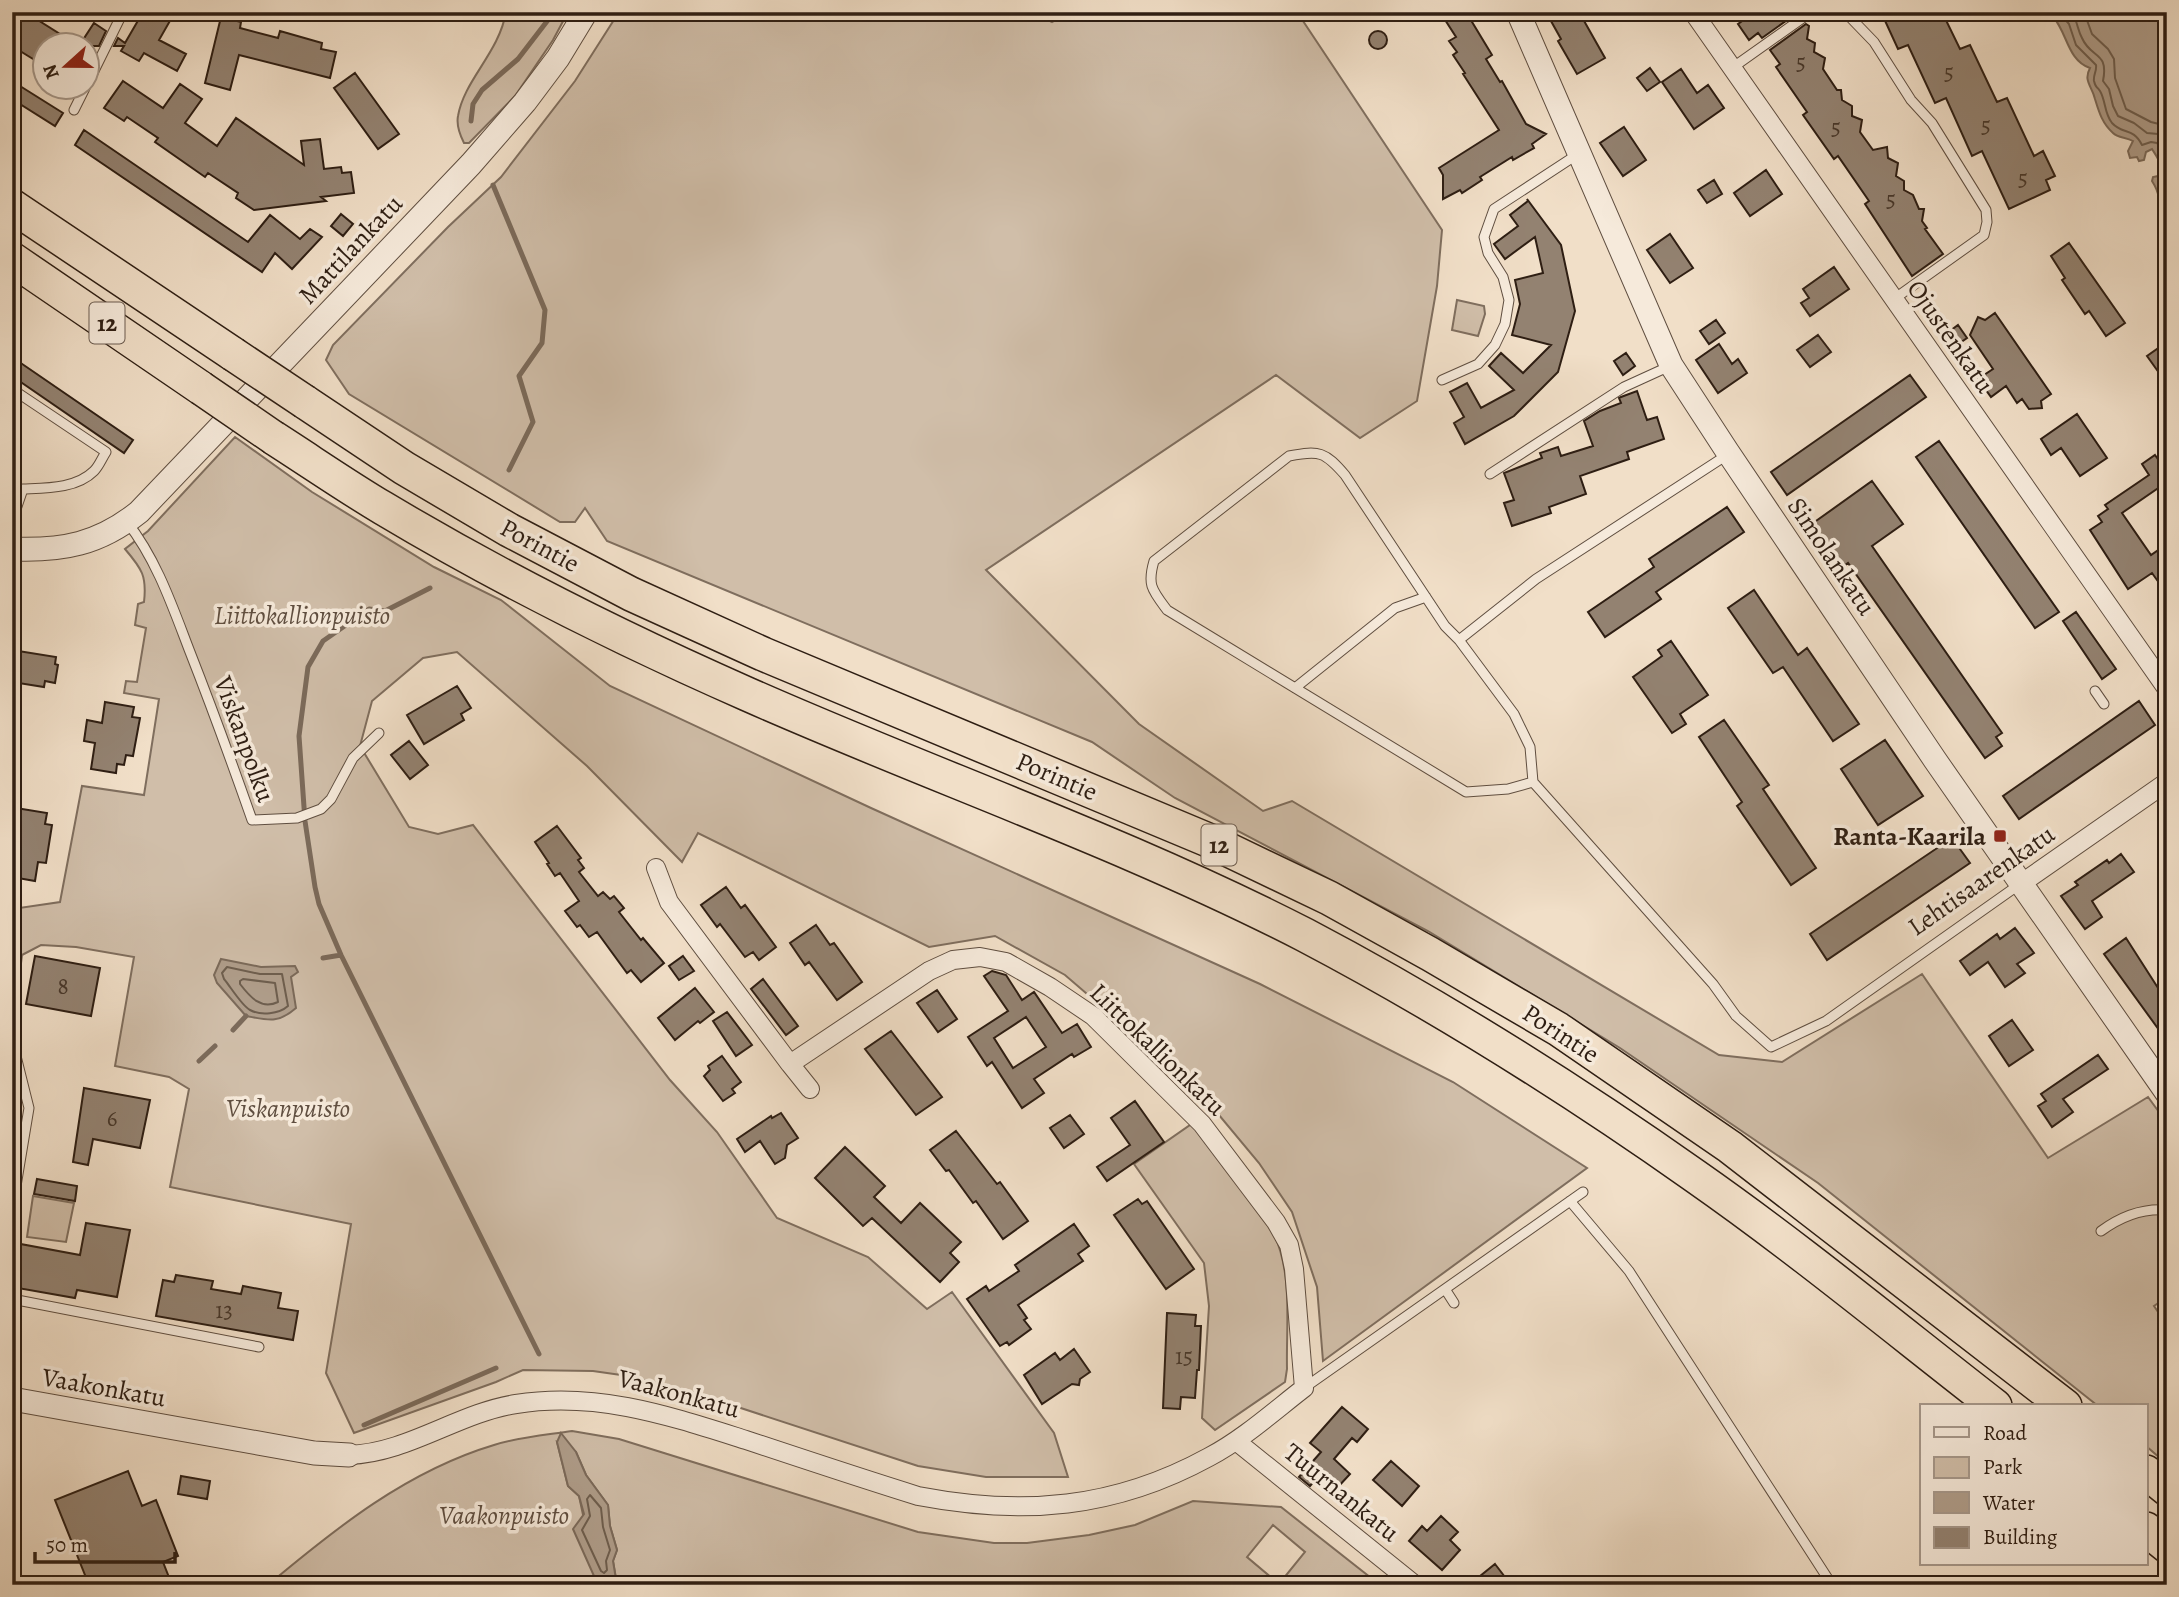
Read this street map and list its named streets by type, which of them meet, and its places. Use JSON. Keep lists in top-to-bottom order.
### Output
{
  "streets": {
    "highway": ["12", "Porintie"],
    "street": [
      "Mattilankatu",
      "Ojustenkatu",
      "Simolankatu",
      "Lehtisaarenkatu",
      "Liittokallionkatu",
      "Vaakonkatu",
      "Tuurnankatu"
    ],
    "lane": ["Viskanpolku"]
  },
  "crossings": [
    ["Mattilankatu", "Viskanpolku"],
    ["Simolankatu", "Lehtisaarenkatu"],
    ["Liittokallionkatu", "Vaakonkatu"],
    ["Vaakonkatu", "Tuurnankatu"]
  ],
  "parks": ["Liittokallionpuisto", "Viskanpuisto", "Vaakonpuisto"],
  "places": {
    "transit": ["Ranta-Kaarila"]
  },
  "house_numbers": [
    "5",
    "5",
    "5",
    "5",
    "5",
    "5",
    "8",
    "6",
    "13",
    "15"
  ],
  "legend": [
    "Road",
    "Park",
    "Water",
    "Building"
  ],
  "scale_bar": "50 m",
  "north": "left"
}
